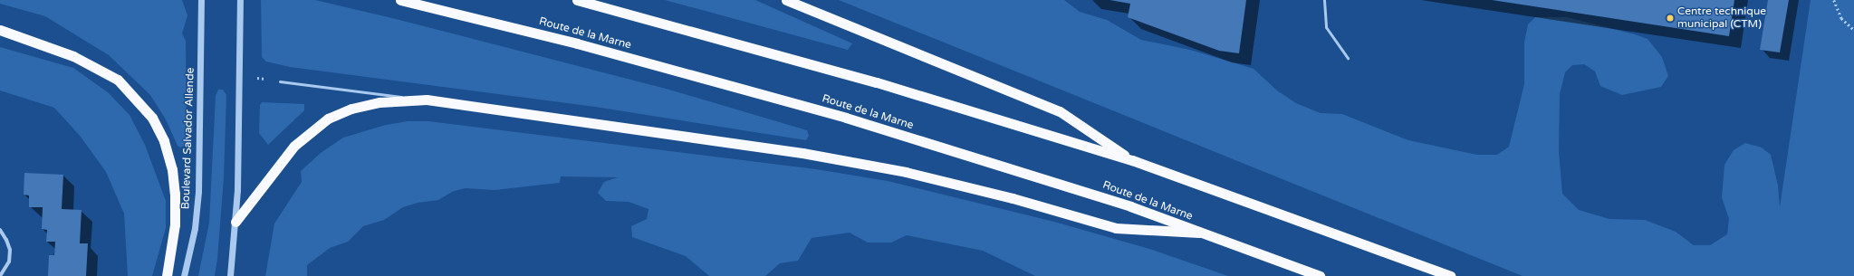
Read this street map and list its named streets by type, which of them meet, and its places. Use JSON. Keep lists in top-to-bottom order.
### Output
{
  "streets": {
    "highway": ["Route de la Marne"],
    "street": ["Boulevard Salvador Allende"]
  },
  "places": ["Centre technique municipal (CTM)"]
}
